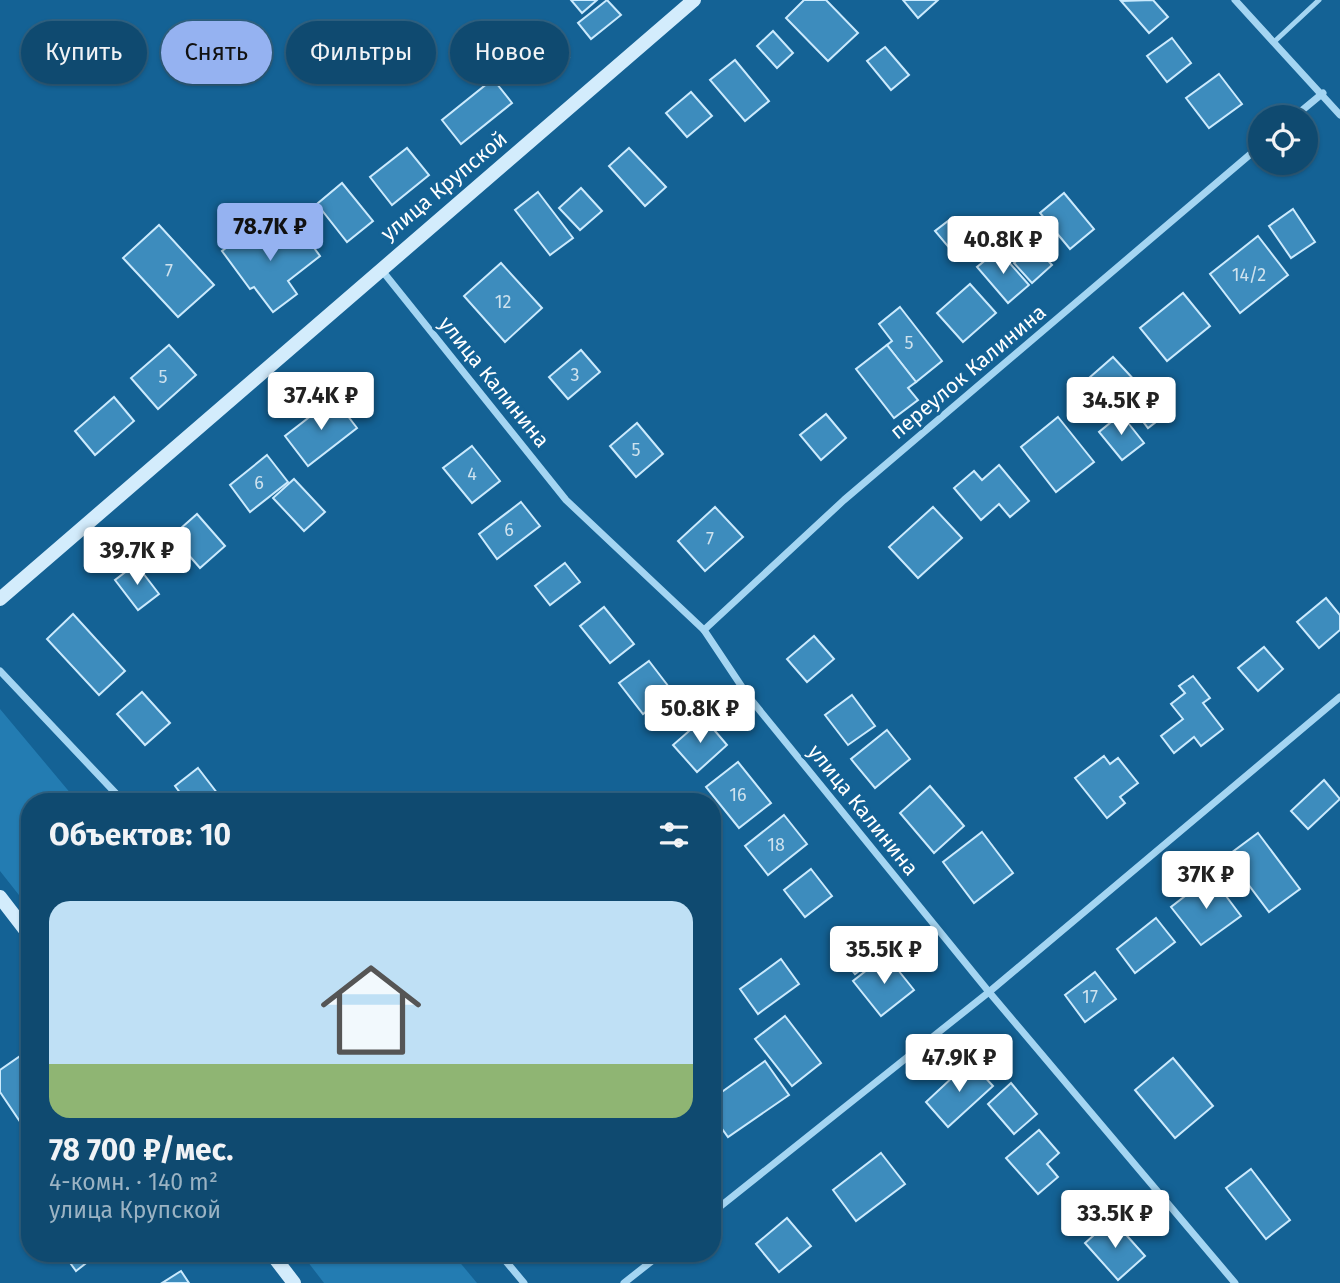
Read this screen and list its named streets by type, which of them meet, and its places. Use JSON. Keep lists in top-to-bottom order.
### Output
{
  "streets": {
    "street": ["улица Крупской", "переулок Калинина", "улица Калинина"]
  },
  "crossings": [
    ["улица Крупской", "улица Калинина"],
    ["переулок Калинина", "улица Калинина"]
  ],
  "house_numbers": [
    "7",
    "14/2",
    "12",
    "5",
    "3",
    "5",
    "5",
    "4",
    "6",
    "6",
    "7",
    "16",
    "18",
    "17"
  ],
  "page": {
    "chip": [
      "Купить",
      "Снять",
      "Фильтры",
      "Новое"
    ],
    "price": [
      "78.7K ₽",
      "40.8K ₽",
      "37.4K ₽",
      "34.5K ₽",
      "39.7K ₽",
      "50.8K ₽",
      "37K ₽",
      "35.5K ₽",
      "47.9K ₽",
      "33.5K ₽"
    ],
    "heading": "Объектов: 10",
    "list": [
      {
        "name": "78 700 ₽/мес.",
        "note": "4-комн. · 140 m² · улица Крупской"
      }
    ]
  }
}
